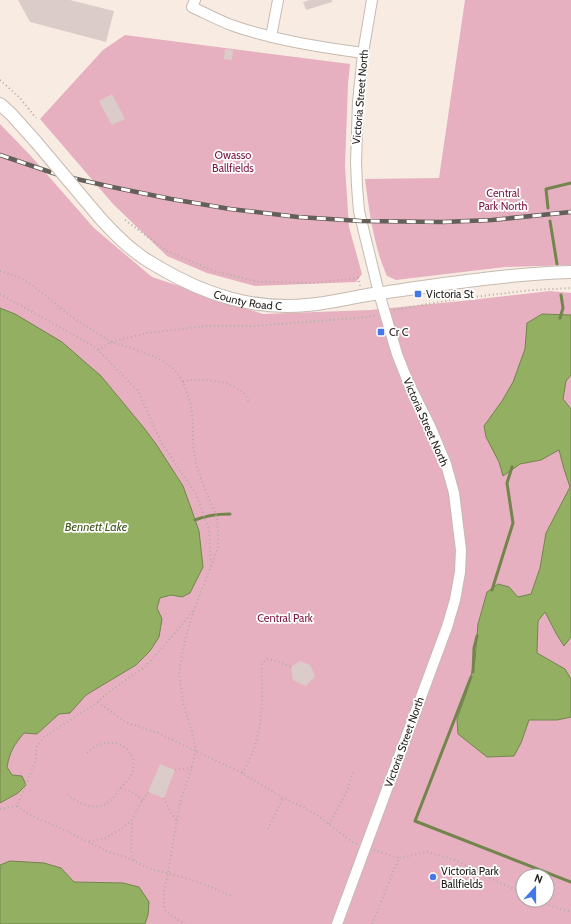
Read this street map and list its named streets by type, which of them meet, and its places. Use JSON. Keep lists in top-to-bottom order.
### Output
{
  "streets": {
    "main road": ["County Road C"],
    "street": ["Victoria Street North"]
  },
  "crossings": [
    ["Victoria Street North", "County Road C"]
  ],
  "water": ["Bennett Lake"],
  "parks": ["Owasso Ballfields", "Central Park North", "Central Park"],
  "places": {
    "transit": ["Victoria St", "Cr C"],
    "other": ["Victoria Park Ballfields"]
  },
  "north": "top"
}
